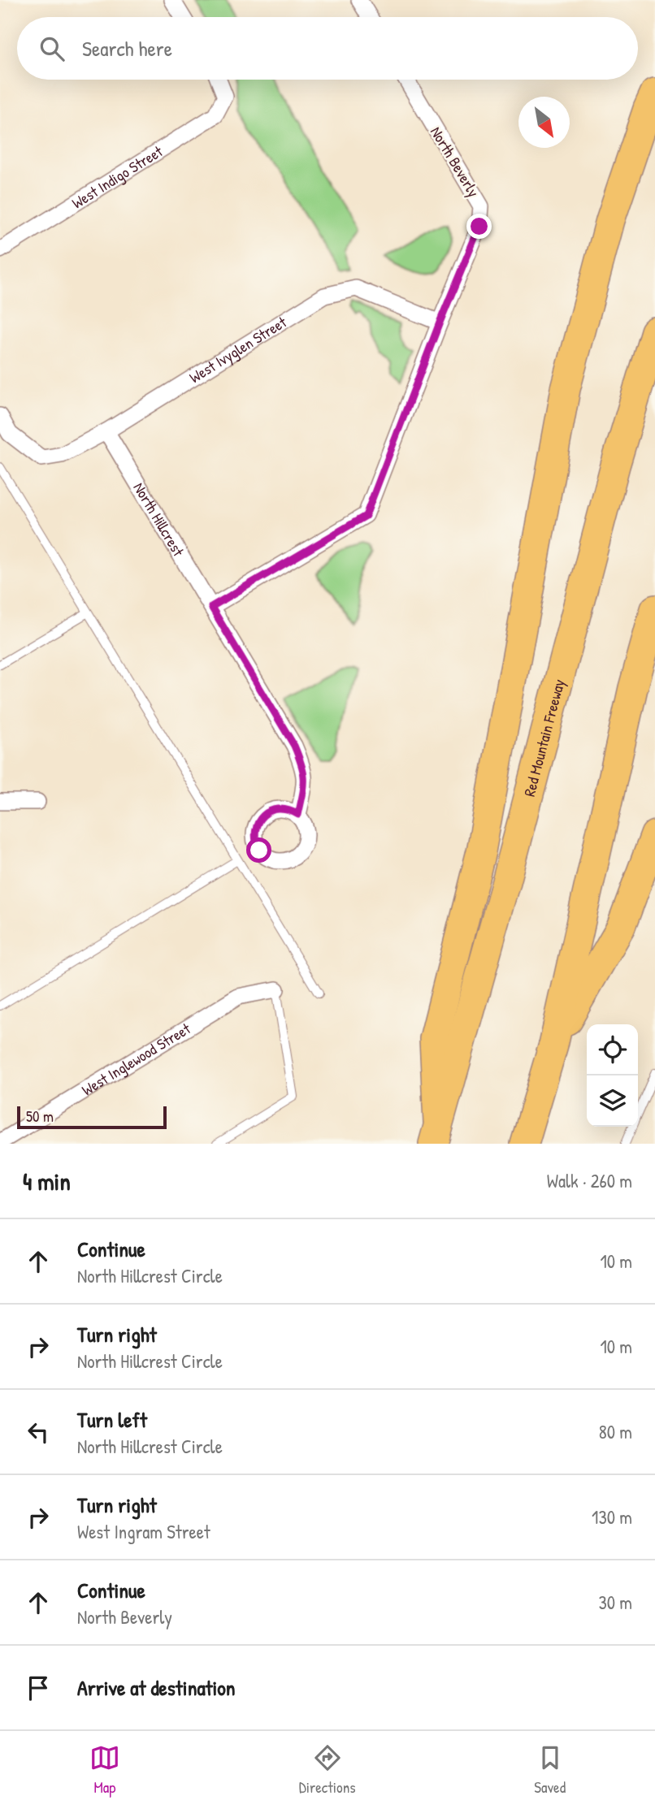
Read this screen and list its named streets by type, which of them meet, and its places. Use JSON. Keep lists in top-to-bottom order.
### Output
{
  "streets": {
    "highway": ["Red Mountain Freeway"],
    "street": [
      "North Beverly",
      "West Indigo Street",
      "West Ivyglen Street",
      "North Hillcrest",
      "West Inglewood Street"
    ]
  },
  "crossings": [
    ["North Beverly", "West Ivyglen Street"],
    ["North Beverly", "North Hillcrest"],
    ["West Ivyglen Street", "North Hillcrest"]
  ],
  "scale_bar": "50 m",
  "north": "bottom right",
  "page": {
    "search": "Search here",
    "scale": "50 m",
    "heading": ["4 min", "Walk · 260 m"],
    "list": [
      ["Continue", "North Hillcrest Circle", "10 m"],
      ["Turn right", "North Hillcrest Circle", "10 m"],
      ["Turn left", "North Hillcrest Circle", "80 m"],
      ["Turn right", "West Ingram Street", "130 m"],
      ["Continue", "North Beverly", "30 m"],
      "Arrive at destination"
    ],
    "nav": ["Map", "Directions", "Saved"]
  }
}
